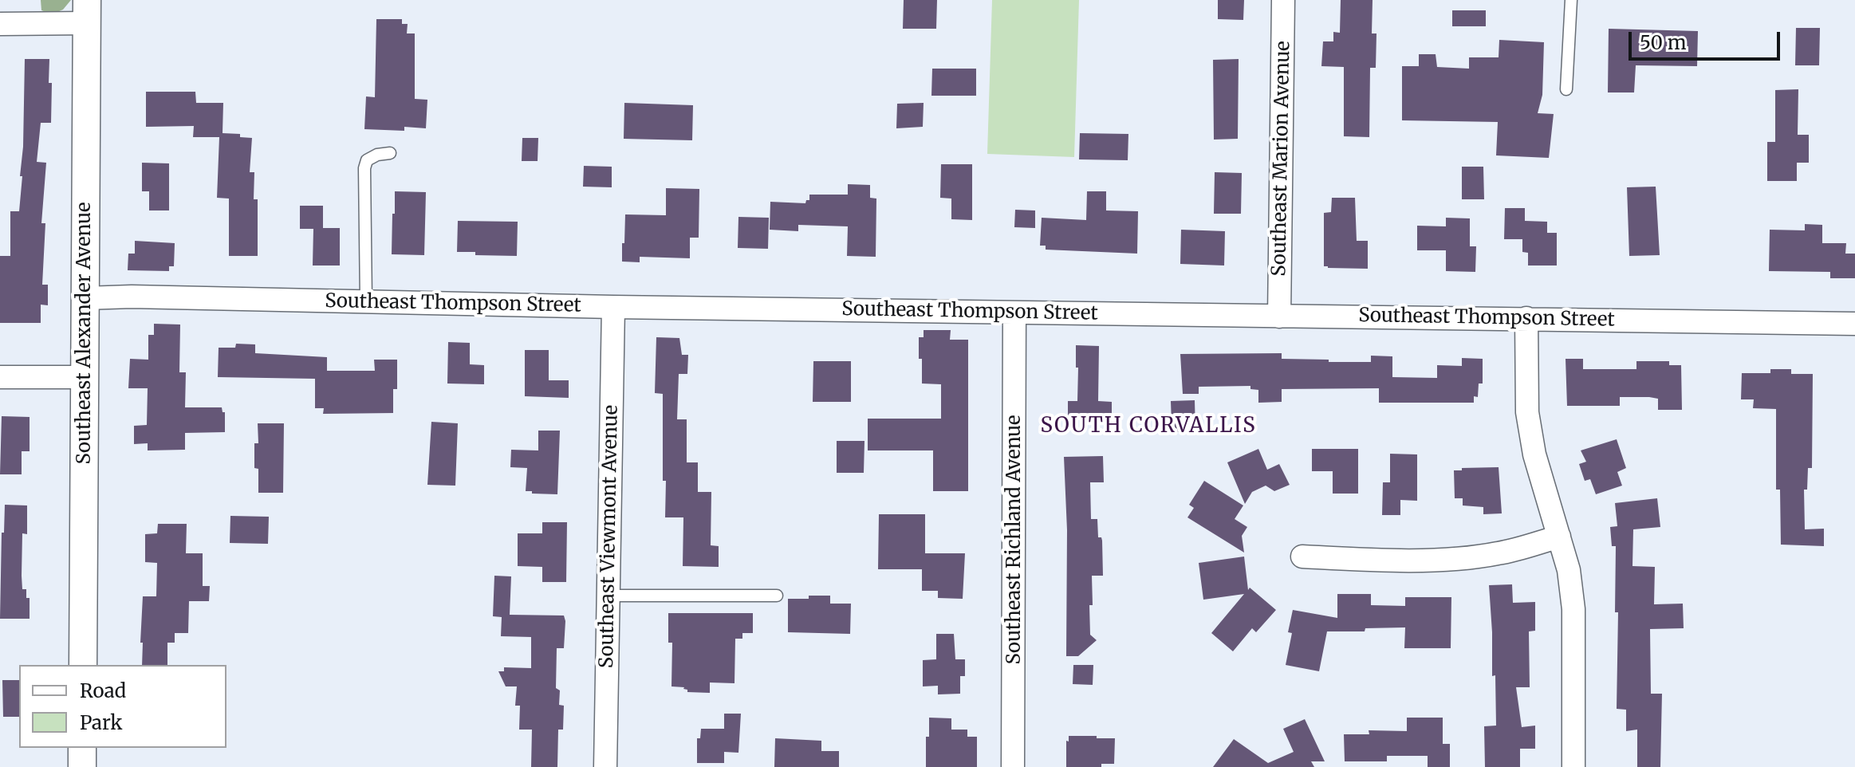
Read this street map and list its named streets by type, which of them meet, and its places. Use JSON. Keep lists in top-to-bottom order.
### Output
{
  "streets": {
    "street": [
      "Southeast Marion Avenue",
      "Southeast Thompson Street",
      "Southeast Alexander Avenue",
      "Southeast Viewmont Avenue",
      "Southeast Richland Avenue"
    ]
  },
  "crossings": [
    ["Southeast Marion Avenue", "Southeast Thompson Street"],
    ["Southeast Thompson Street", "Southeast Alexander Avenue"],
    ["Southeast Thompson Street", "Southeast Viewmont Avenue"],
    ["Southeast Thompson Street", "Southeast Richland Avenue"]
  ],
  "districts": ["SOUTH CORVALLIS"],
  "legend": ["Road", "Park"],
  "scale_bar": "50 m"
}
